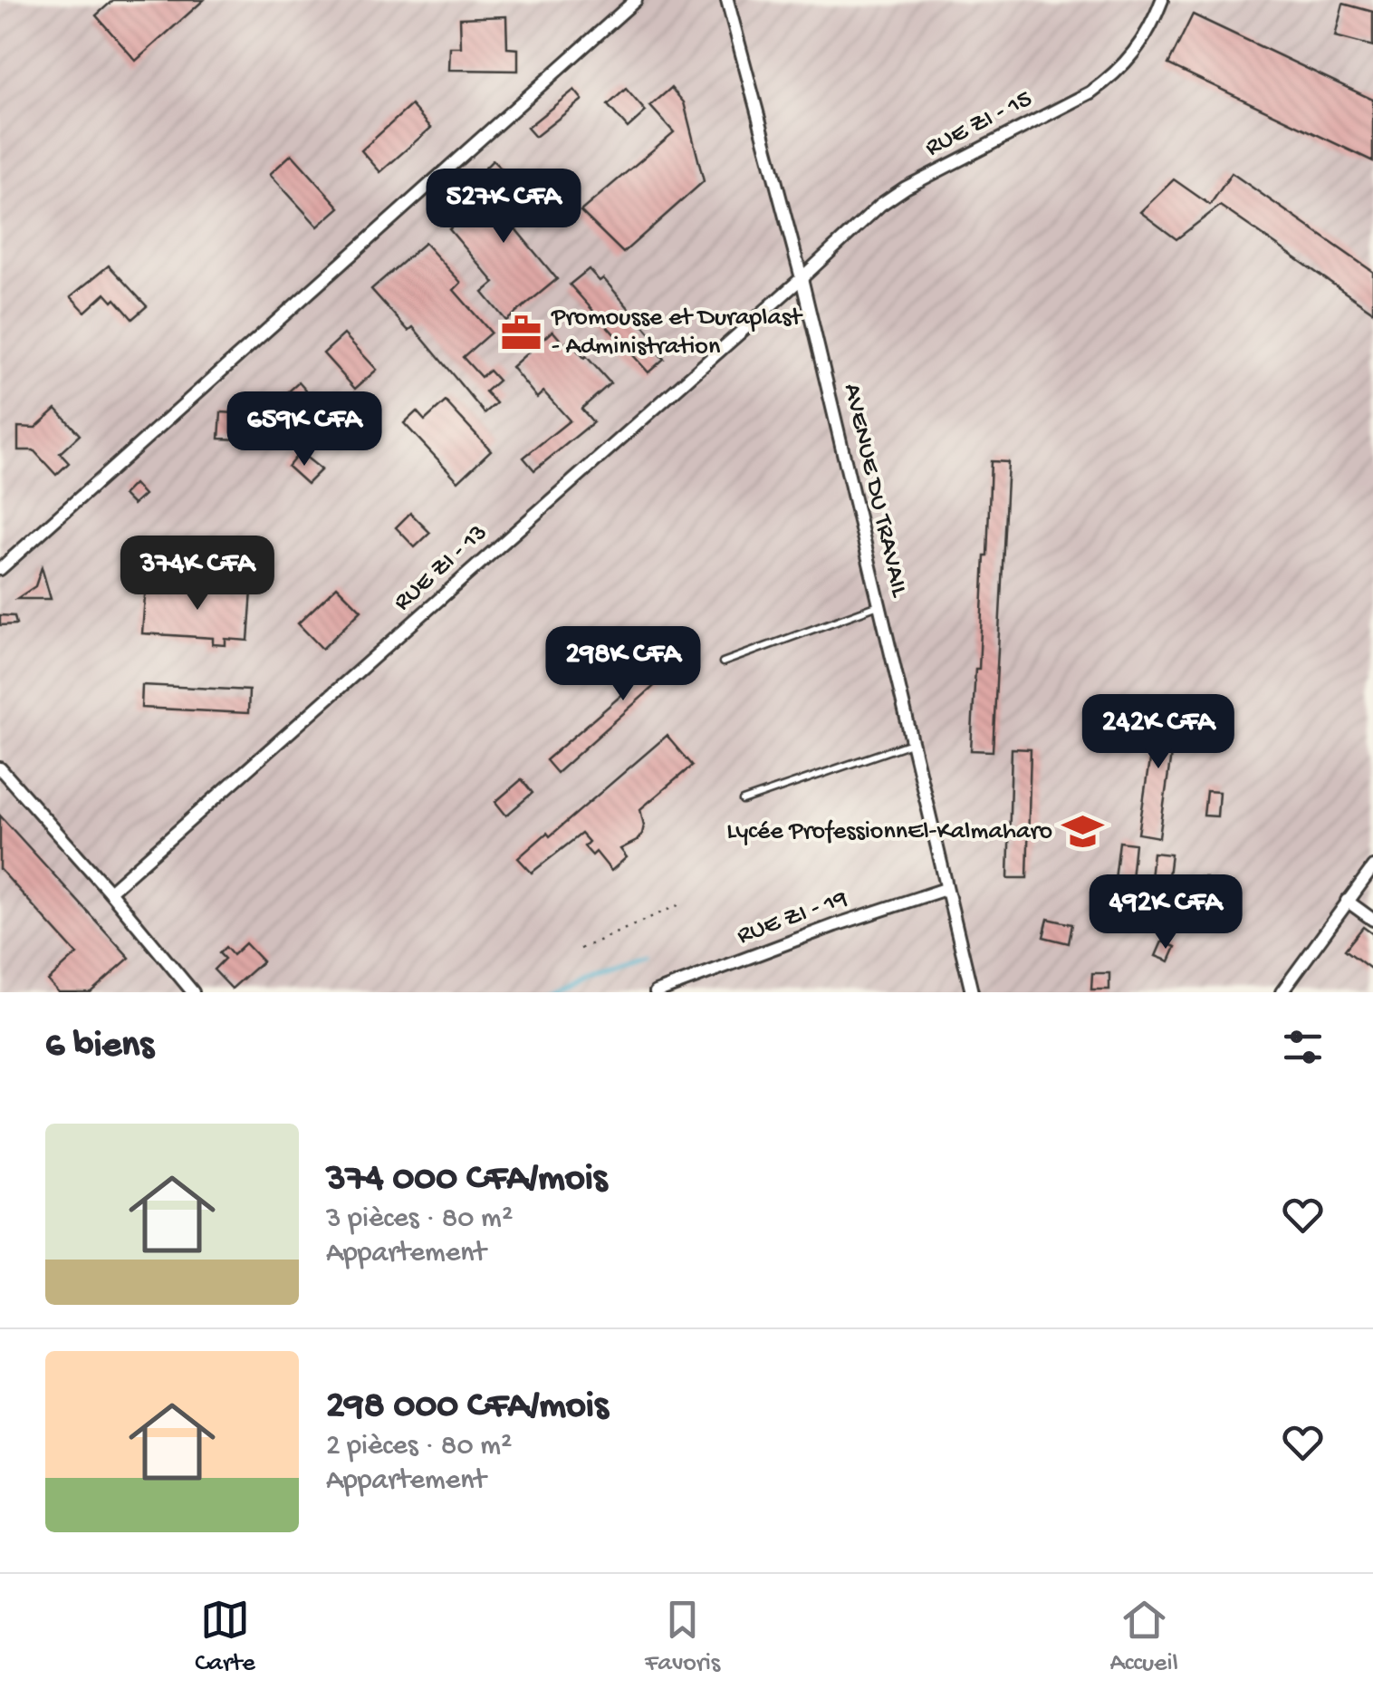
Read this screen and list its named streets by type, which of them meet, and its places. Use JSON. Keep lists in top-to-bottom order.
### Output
{
  "streets": {
    "street": [
      "RUE ZI - 15",
      "AVENUE DU TRAVAIL",
      "RUE ZI - 13",
      "RUE ZI - 19"
    ]
  },
  "crossings": [
    ["RUE ZI - 15", "AVENUE DU TRAVAIL"],
    ["RUE ZI - 15", "RUE ZI - 13"],
    ["AVENUE DU TRAVAIL", "RUE ZI - 13"],
    ["AVENUE DU TRAVAIL", "RUE ZI - 19"]
  ],
  "places": {
    "office": ["Promousse et Duraplast - Administration"],
    "school or university": ["Lycée ProfessionnEl-Kalmaharo"]
  },
  "page": {
    "price": [
      "527K CFA",
      "659K CFA",
      "374K CFA",
      "298K CFA",
      "242K CFA",
      "492K CFA"
    ],
    "heading": "6 biens",
    "list": [
      {
        "name": "374 000 CFA/mois",
        "note": "3 pièces · 80 m² · Appartement"
      },
      {
        "name": "298 000 CFA/mois",
        "note": "2 pièces · 80 m² · Appartement"
      }
    ],
    "tabs": ["Carte", "Favoris", "Accueil"]
  }
}
